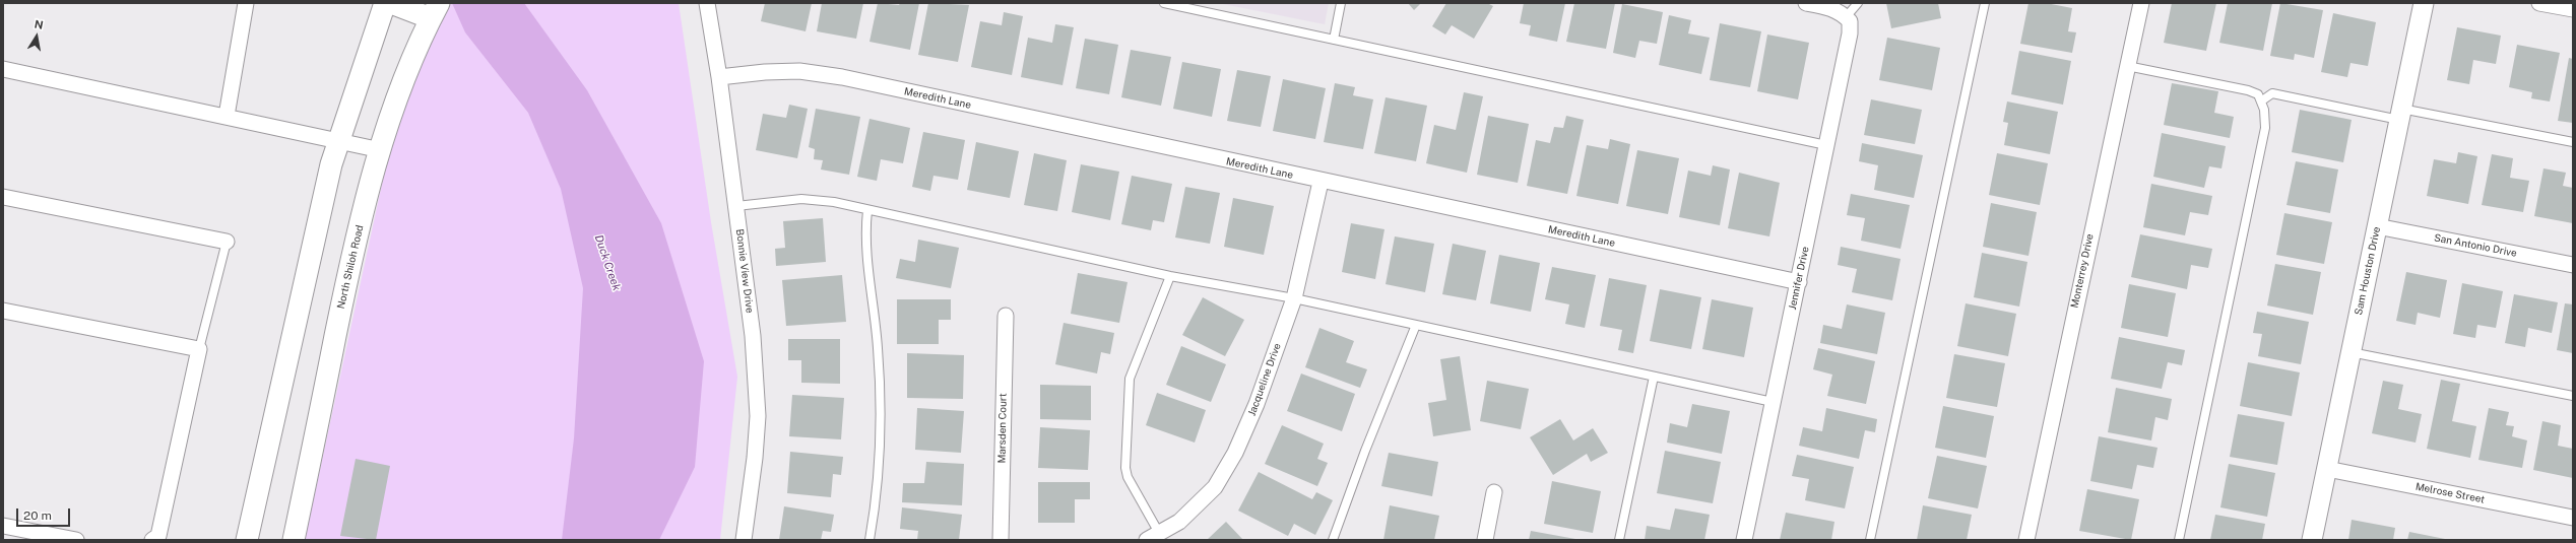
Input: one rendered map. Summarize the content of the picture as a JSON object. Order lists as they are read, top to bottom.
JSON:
{
  "streets": {
    "main road": ["North Shiloh Road"],
    "street": [
      "Meredith Lane",
      "San Antonio Drive",
      "Bonnie View Drive",
      "Monterrey Drive",
      "Sam Houston Drive",
      "Jennifer Drive",
      "Jacqueline Drive",
      "Marsden Court",
      "Melrose Street"
    ]
  },
  "crossings": [
    ["Meredith Lane", "Bonnie View Drive"],
    ["Meredith Lane", "Jennifer Drive"],
    ["Meredith Lane", "Jacqueline Drive"],
    ["San Antonio Drive", "Sam Houston Drive"],
    ["Sam Houston Drive", "Melrose Street"]
  ],
  "water": ["Duck Creek"],
  "scale_bar": "20 m",
  "north": "top"
}
